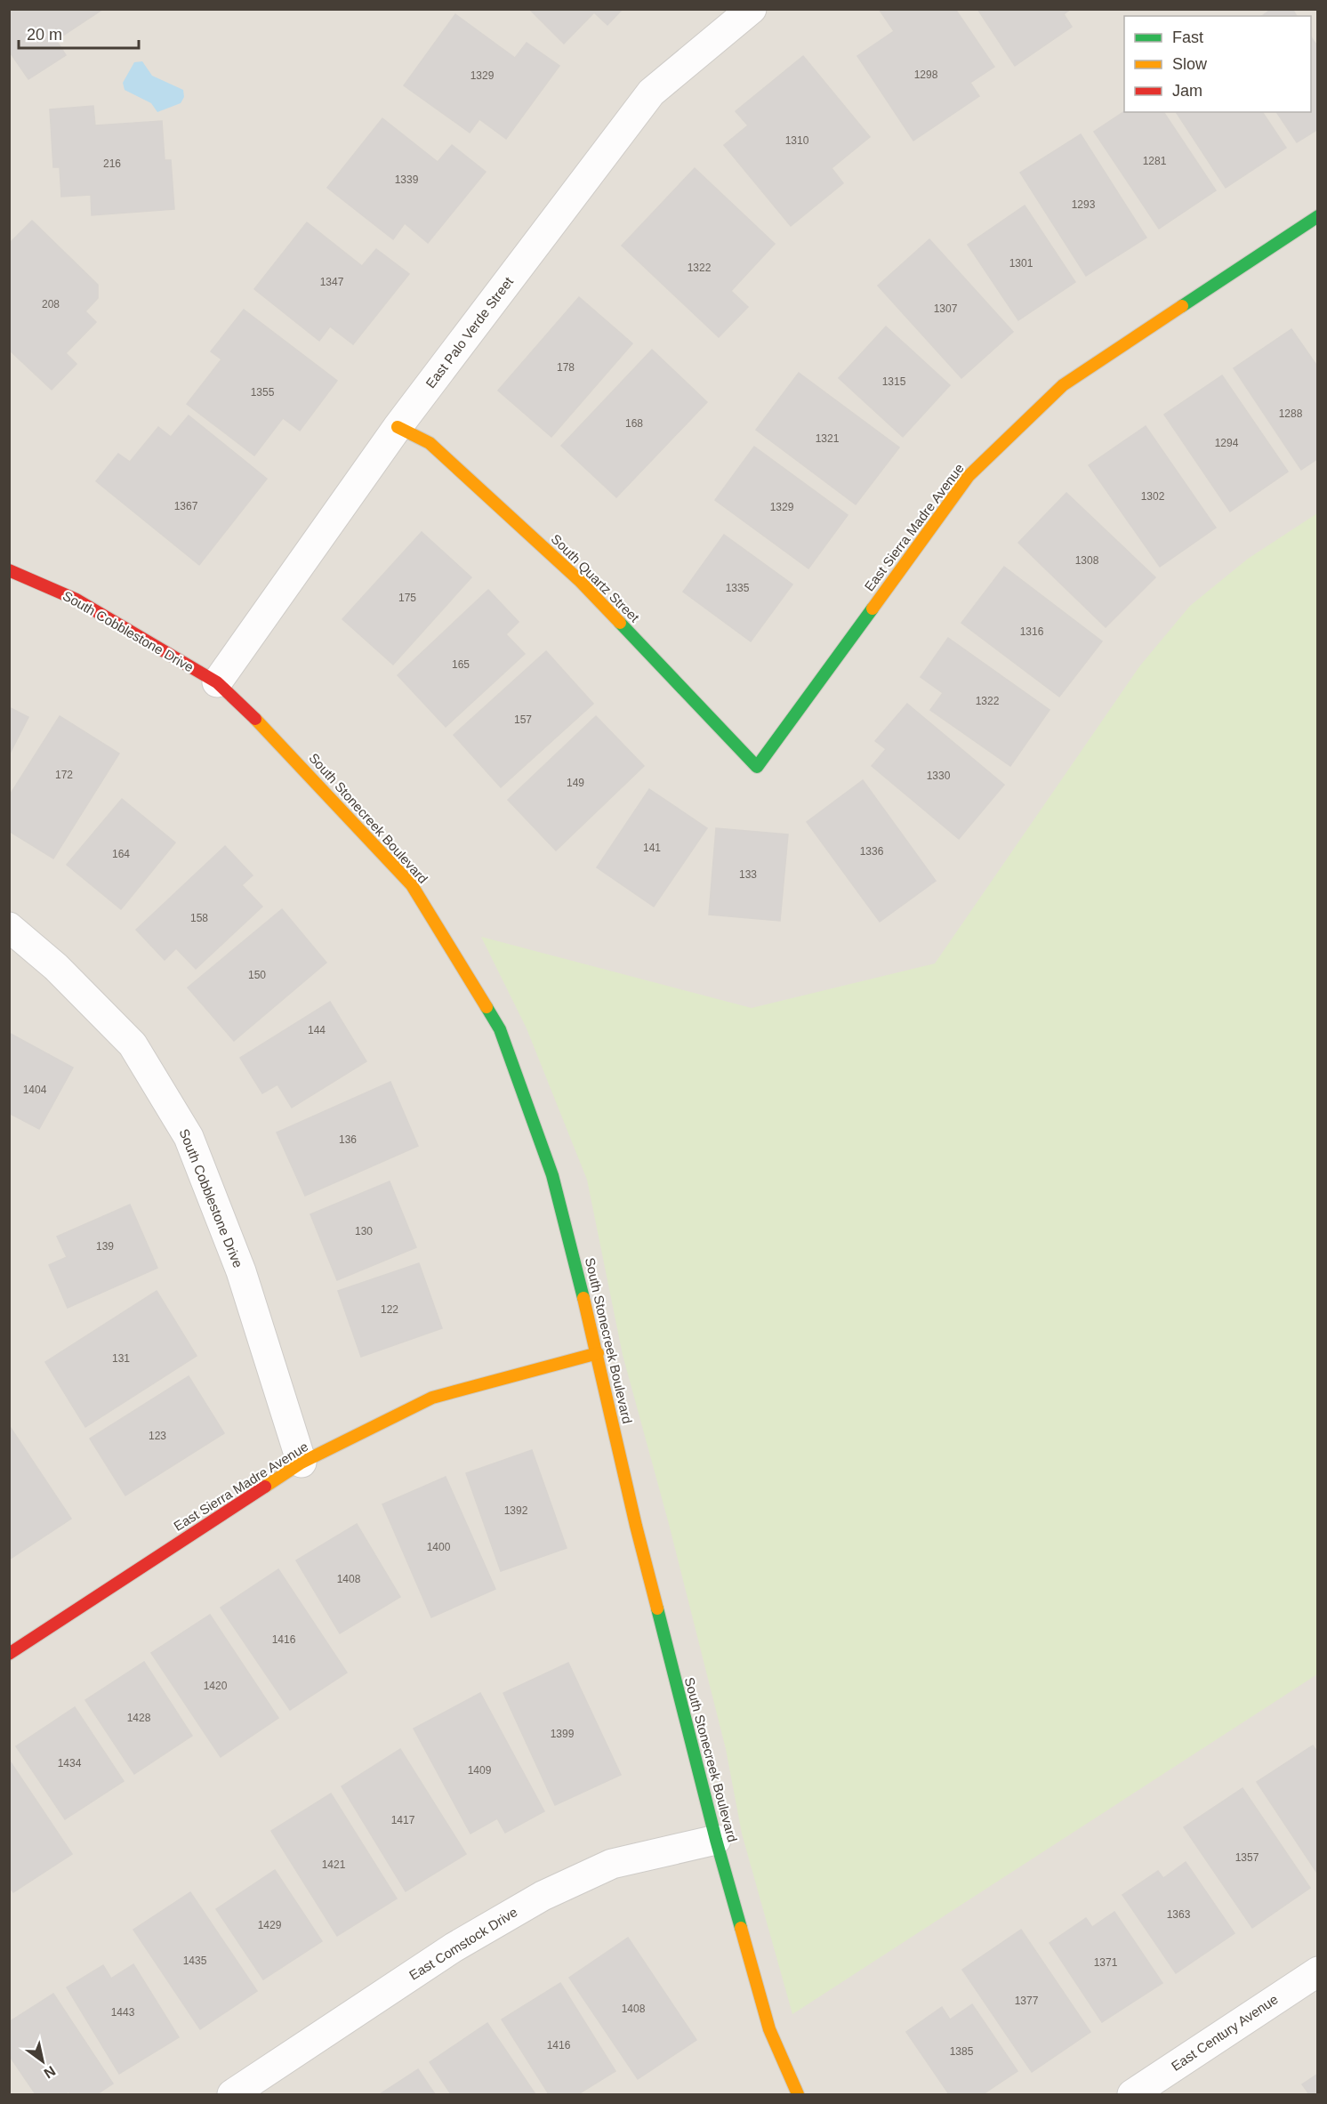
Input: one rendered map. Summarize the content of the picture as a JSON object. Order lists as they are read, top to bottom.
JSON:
{
  "streets": {
    "street": [
      "East Palo Verde Street",
      "East Sierra Madre Avenue",
      "South Quartz Street",
      "South Cobblestone Drive",
      "South Stonecreek Boulevard",
      "East Comstock Drive",
      "East Century Avenue"
    ]
  },
  "crossings": [
    ["East Palo Verde Street", "South Quartz Street"],
    ["East Palo Verde Street", "South Cobblestone Drive"],
    ["East Palo Verde Street", "South Stonecreek Boulevard"],
    ["East Sierra Madre Avenue", "South Quartz Street"],
    ["East Sierra Madre Avenue", "South Cobblestone Drive"],
    ["East Sierra Madre Avenue", "South Stonecreek Boulevard"],
    ["South Cobblestone Drive", "South Stonecreek Boulevard"],
    ["South Stonecreek Boulevard", "East Comstock Drive"]
  ],
  "house_numbers": [
    "1298",
    "1329",
    "1310",
    "1281",
    "216",
    "1339",
    "1293",
    "1301",
    "1322",
    "1347",
    "208",
    "1307",
    "178",
    "1315",
    "1355",
    "1288",
    "168",
    "1321",
    "1294",
    "1302",
    "1367",
    "1329",
    "1308",
    "1335",
    "175",
    "1316",
    "165",
    "1322",
    "157",
    "172",
    "1330",
    "149",
    "141",
    "1336",
    "164",
    "133",
    "158",
    "150",
    "144",
    "1404",
    "136",
    "130",
    "139",
    "122",
    "131",
    "123",
    "1392",
    "1400",
    "1408",
    "1416",
    "1420",
    "1428",
    "1399",
    "1434",
    "1409",
    "1417",
    "1357",
    "1421",
    "1363",
    "1429",
    "1435",
    "1371",
    "1377",
    "1408",
    "1443",
    "1416",
    "1385"
  ],
  "legend": ["Fast", "Slow", "Jam"],
  "scale_bar": "20 m",
  "north": "bottom right"
}
